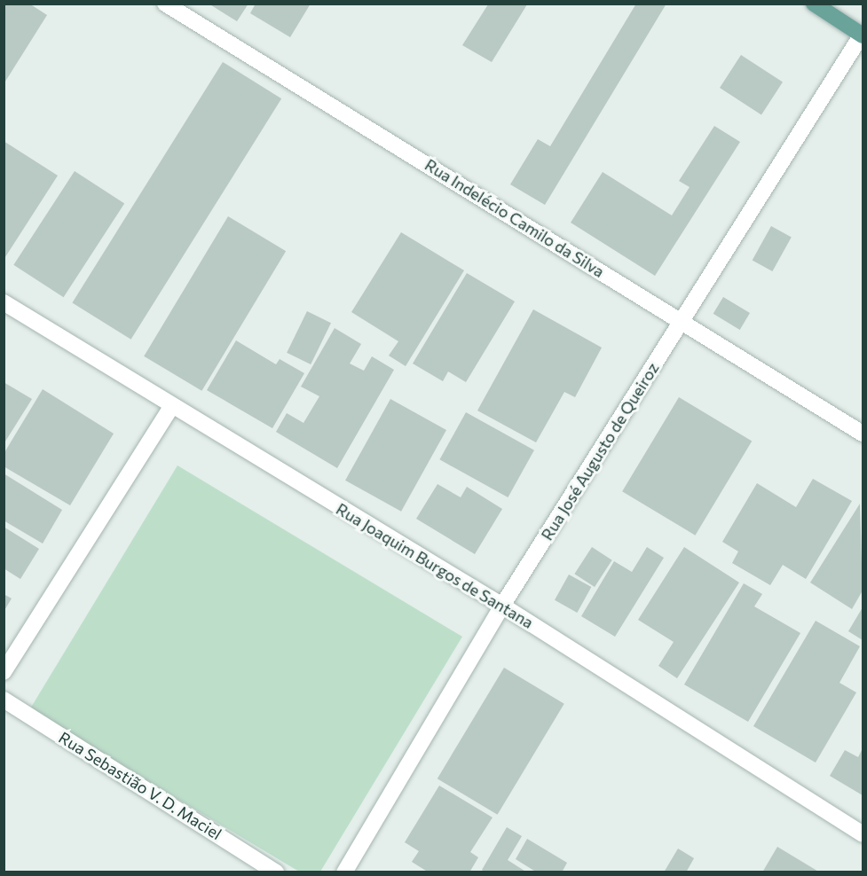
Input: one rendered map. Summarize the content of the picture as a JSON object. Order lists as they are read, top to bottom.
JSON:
{
  "streets": {
    "street": [
      "Rua Indelécio Camilo da Silva",
      "Rua José Augusto de Queiroz",
      "Rua Joaquim Burgos de Santana",
      "Rua Sebastião V. D. Maciel"
    ]
  },
  "crossings": [
    ["Rua Indelécio Camilo da Silva", "Rua José Augusto de Queiroz"],
    ["Rua José Augusto de Queiroz", "Rua Joaquim Burgos de Santana"]
  ]
}
